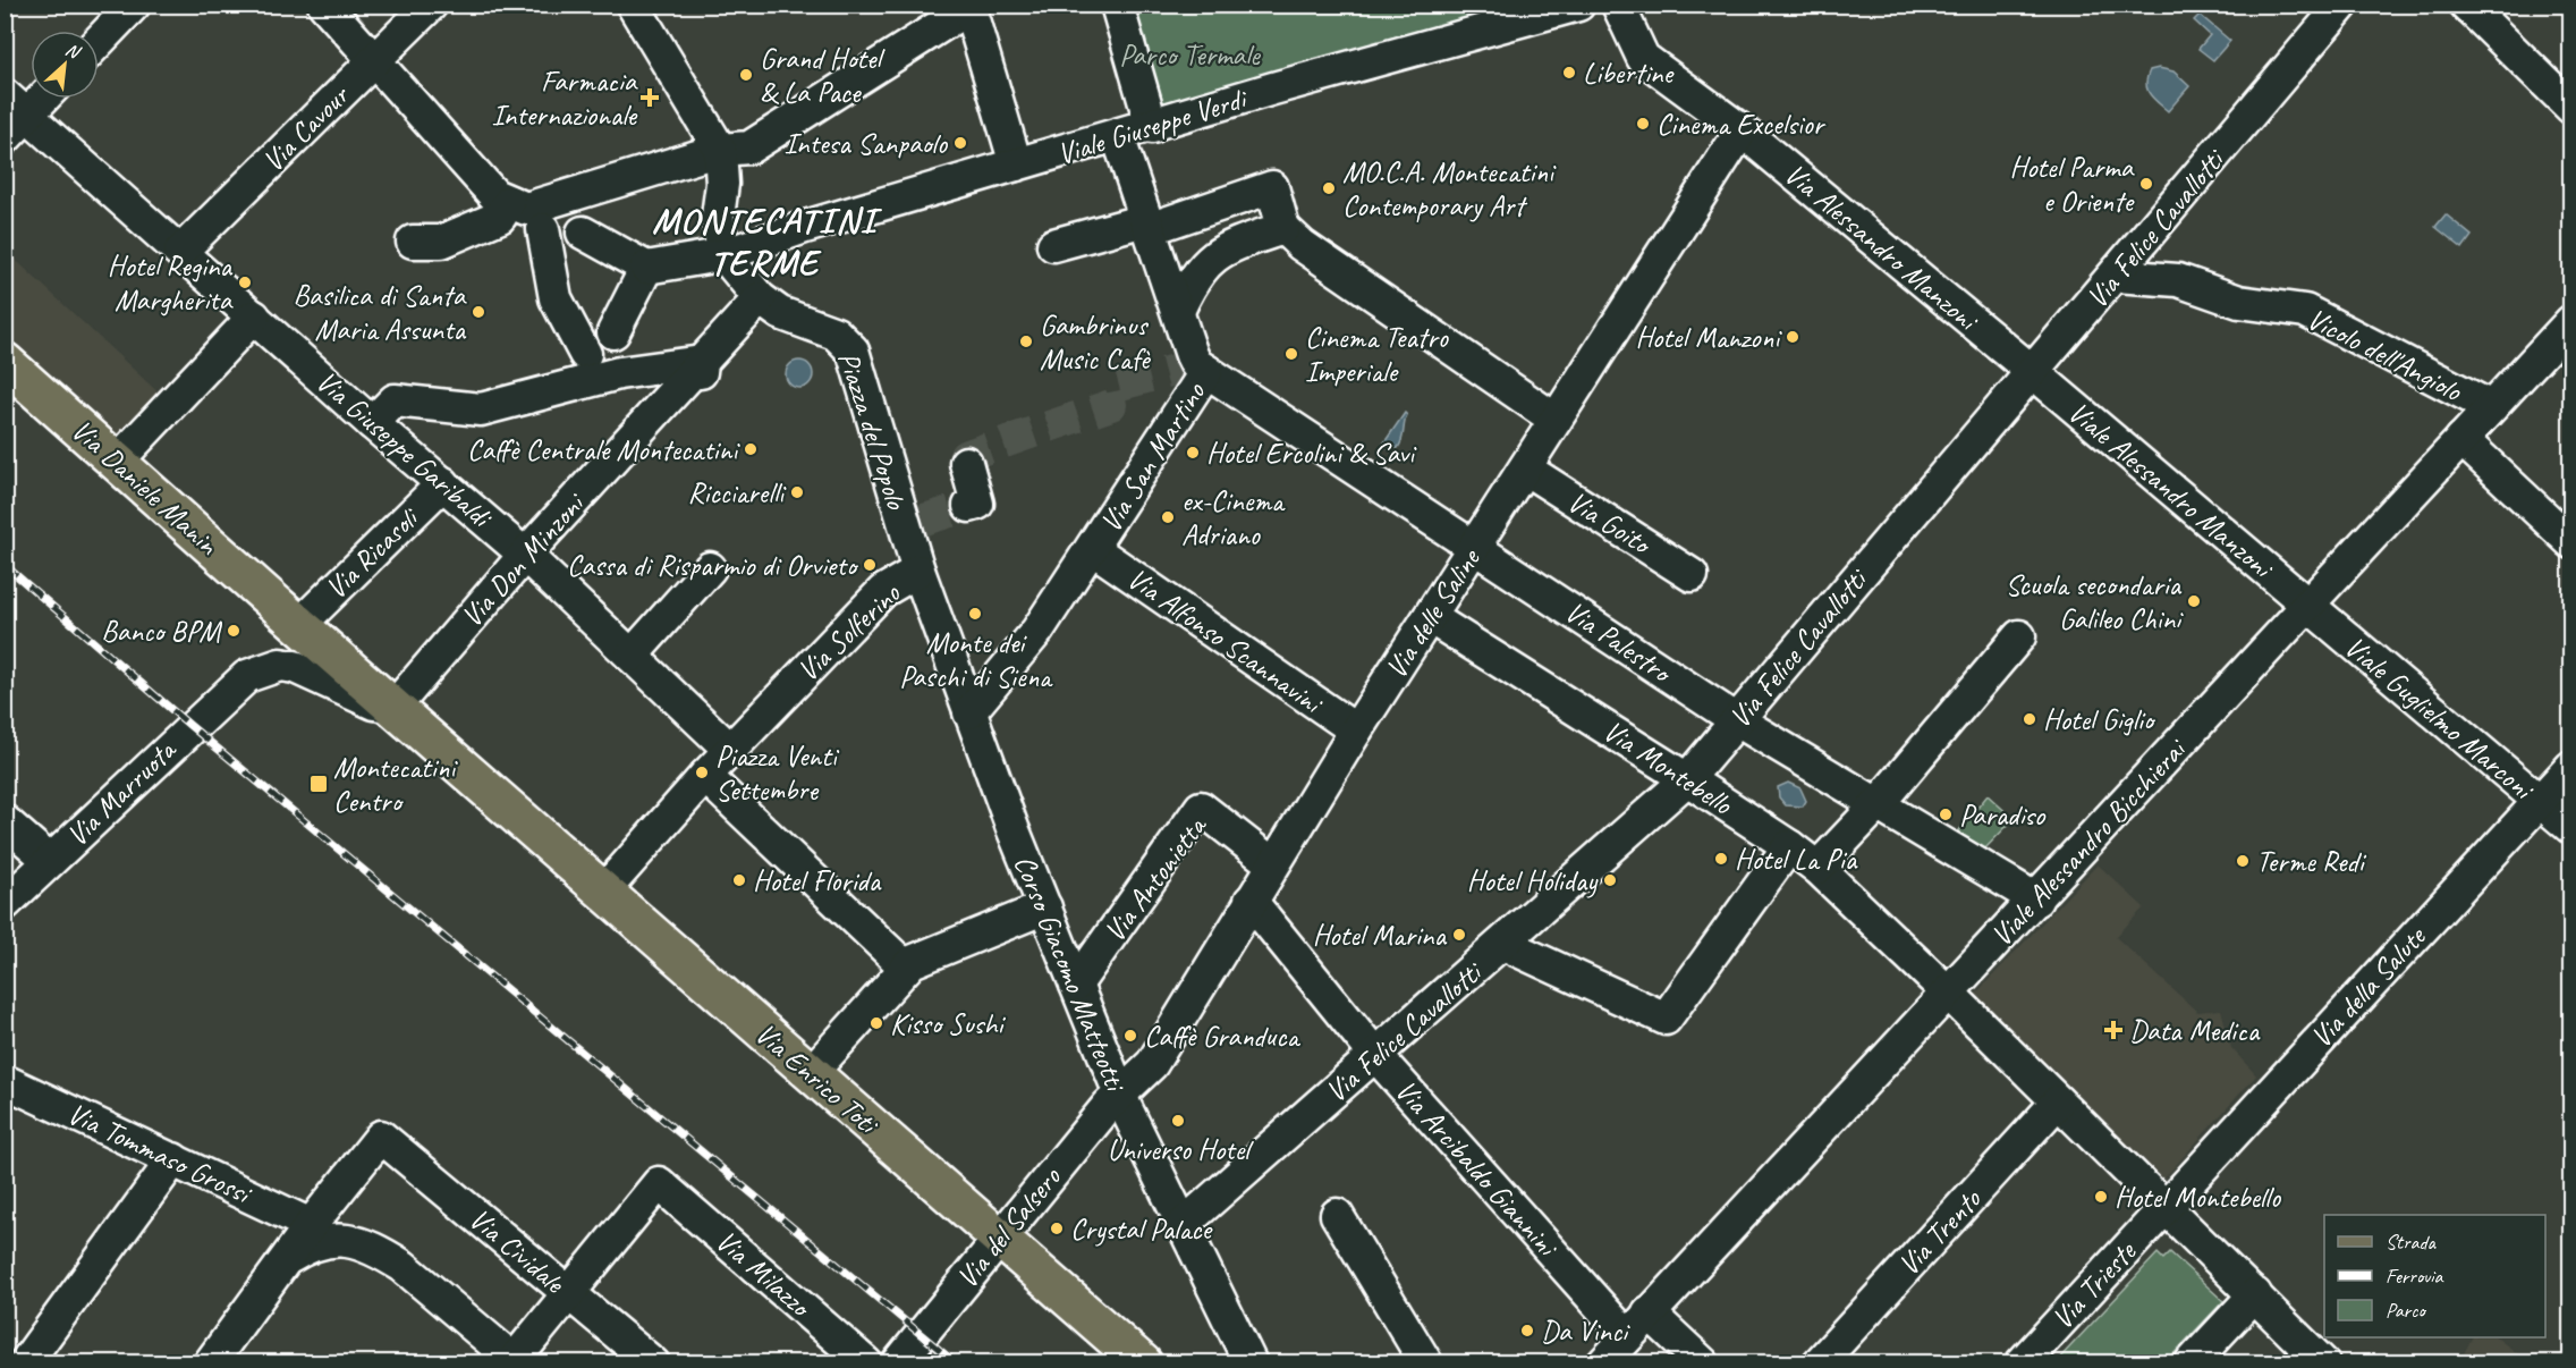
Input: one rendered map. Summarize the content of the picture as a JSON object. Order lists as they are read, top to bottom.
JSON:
{
  "streets": {
    "main road": ["Via Daniele Manin", "Via Enrico Toti"],
    "street": [
      "Viale Giuseppe Verdi",
      "Via Cavour",
      "Via Felice Cavallotti",
      "Via Alessandro Manzoni",
      "Vicolo dell'Angiolo",
      "Piazza del Popolo",
      "Via Giuseppe Garibaldi",
      "Via San Martino",
      "Viale Alessandro Manzoni",
      "Via Goito",
      "Via Ricasoli",
      "Via Don Minzoni",
      "Via delle Saline",
      "Via Solferino",
      "Via Alfonso Scannavini",
      "Via Palestro",
      "Viale Guglielmo Marconi",
      "Via Montebello",
      "Via Marruota",
      "Viale Alessandro Bicchierai",
      "Via Antonietta",
      "Corso Giacomo Matteotti",
      "Via della Salute",
      "Via Tommaso Grossi",
      "Via Arcibaldo Giannini",
      "Via del Salsero",
      "Via Trento",
      "Via Cividale",
      "Via Milazzo",
      "Via Trieste"
    ]
  },
  "crossings": [
    ["Viale Giuseppe Verdi", "Piazza del Popolo"],
    ["Viale Giuseppe Verdi", "Via San Martino"],
    ["Via Cavour", "Via Giuseppe Garibaldi"],
    ["Via Felice Cavallotti", "Via Alessandro Manzoni"],
    ["Via Felice Cavallotti", "Vicolo dell'Angiolo"],
    ["Via Felice Cavallotti", "Viale Alessandro Manzoni"],
    ["Via Felice Cavallotti", "Via Palestro"],
    ["Via Felice Cavallotti", "Via Montebello"],
    ["Via Felice Cavallotti", "Corso Giacomo Matteotti"],
    ["Via Felice Cavallotti", "Via Arcibaldo Giannini"],
    ["Via Alessandro Manzoni", "Viale Alessandro Manzoni"],
    ["Via Alessandro Manzoni", "Via delle Saline"],
    ["Vicolo dell'Angiolo", "Viale Alessandro Bicchierai"],
    ["Piazza del Popolo", "Via Don Minzoni"],
    ["Piazza del Popolo", "Via Solferino"],
    ["Piazza del Popolo", "Corso Giacomo Matteotti"],
    ["Via Giuseppe Garibaldi", "Via Ricasoli"],
    ["Via Giuseppe Garibaldi", "Via Don Minzoni"],
    ["Via Giuseppe Garibaldi", "Via Solferino"],
    ["Via San Martino", "Via Alfonso Scannavini"],
    ["Via San Martino", "Via Palestro"],
    ["Via San Martino", "Corso Giacomo Matteotti"],
    ["Via Daniele Manin", "Via Ricasoli"],
    ["Via Daniele Manin", "Via Don Minzoni"],
    ["Via Daniele Manin", "Via Marruota"],
    ["Via Daniele Manin", "Via Enrico Toti"],
    ["Viale Alessandro Manzoni", "Viale Guglielmo Marconi"],
    ["Viale Alessandro Manzoni", "Viale Alessandro Bicchierai"],
    ["Via Goito", "Via delle Saline"],
    ["Via Don Minzoni", "Via Enrico Toti"],
    ["Via delle Saline", "Via Alfonso Scannavini"],
    ["Via delle Saline", "Via Palestro"],
    ["Via delle Saline", "Via Montebello"],
    ["Via delle Saline", "Via Antonietta"],
    ["Via delle Saline", "Corso Giacomo Matteotti"],
    ["Via delle Saline", "Via Arcibaldo Giannini"],
    ["Via delle Saline", "Via del Salsero"],
    ["Via Solferino", "Corso Giacomo Matteotti"],
    ["Via Solferino", "Via Enrico Toti"],
    ["Via Palestro", "Viale Alessandro Bicchierai"],
    ["Viale Guglielmo Marconi", "Viale Alessandro Bicchierai"],
    ["Viale Guglielmo Marconi", "Via della Salute"],
    ["Via Montebello", "Viale Alessandro Bicchierai"],
    ["Via Montebello", "Via della Salute"],
    ["Via Montebello", "Via Trento"],
    ["Via Montebello", "Via Trieste"],
    ["Viale Alessandro Bicchierai", "Via Arcibaldo Giannini"],
    ["Via Antonietta", "Corso Giacomo Matteotti"],
    ["Corso Giacomo Matteotti", "Via del Salsero"],
    ["Via della Salute", "Via Trieste"],
    ["Via Enrico Toti", "Via del Salsero"],
    ["Via Tommaso Grossi", "Via Cividale"],
    ["Via Cividale", "Via Milazzo"]
  ],
  "districts": ["MONTECATINI TERME"],
  "parks": ["Parco Termale"],
  "places": {
    "other": [
      "Libertine",
      "Grand Hotel & La Pace",
      "Cinema Excelsior",
      "Intesa Sanpaolo",
      "Hotel Parma e Oriente",
      "MO.C.A. Montecatini Contemporary Art",
      "Hotel Regina Margherita",
      "Basilica di Santa Maria Assunta",
      "Hotel Manzoni",
      "Gambrinus Music Cafè",
      "Cinema Teatro Imperiale",
      "Caffè Centrale Montecatini",
      "Hotel Ercolini & Savi",
      "Ricciarelli",
      "ex-Cinema Adriano",
      "Cassa di Risparmio di Orvieto",
      "Scuola secondaria Galileo Chini",
      "Monte dei Paschi di Siena",
      "Banco BPM",
      "Hotel Giglio",
      "Piazza Venti Settembre",
      "Paradiso",
      "Hotel La Pia",
      "Terme Redi",
      "Hotel Florida",
      "Hotel Holiday",
      "Hotel Marina",
      "Kisso Sushi",
      "Caffè Granduca",
      "Universo Hotel",
      "Hotel Montebello",
      "Crystal Palace",
      "Da Vinci"
    ],
    "health": ["Farmacia Internazionale", "Data Medica"],
    "transit": ["Montecatini Centro"]
  },
  "legend": ["Strada", "Ferrovia", "Parco"],
  "north": "top right"
}
